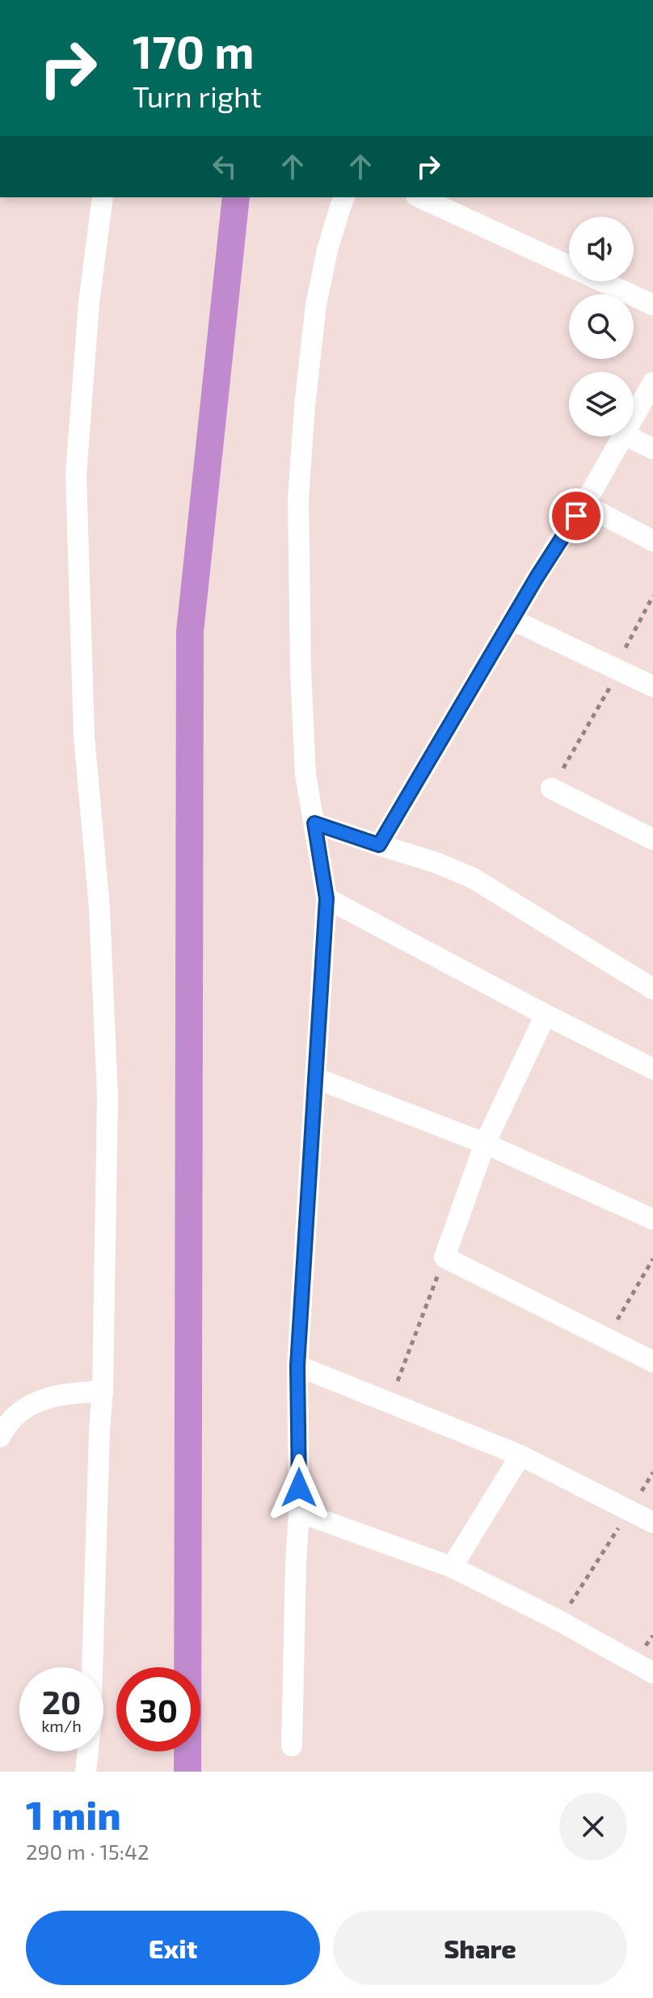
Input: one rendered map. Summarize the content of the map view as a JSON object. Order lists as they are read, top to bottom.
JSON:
{
  "page": {
    "turn": ["170 m", "Turn right"],
    "speed": "20 km/h",
    "limit": "30",
    "heading": ["1 min", "290 m · 15:42"],
    "buttons": ["Exit", "Share"]
  }
}
